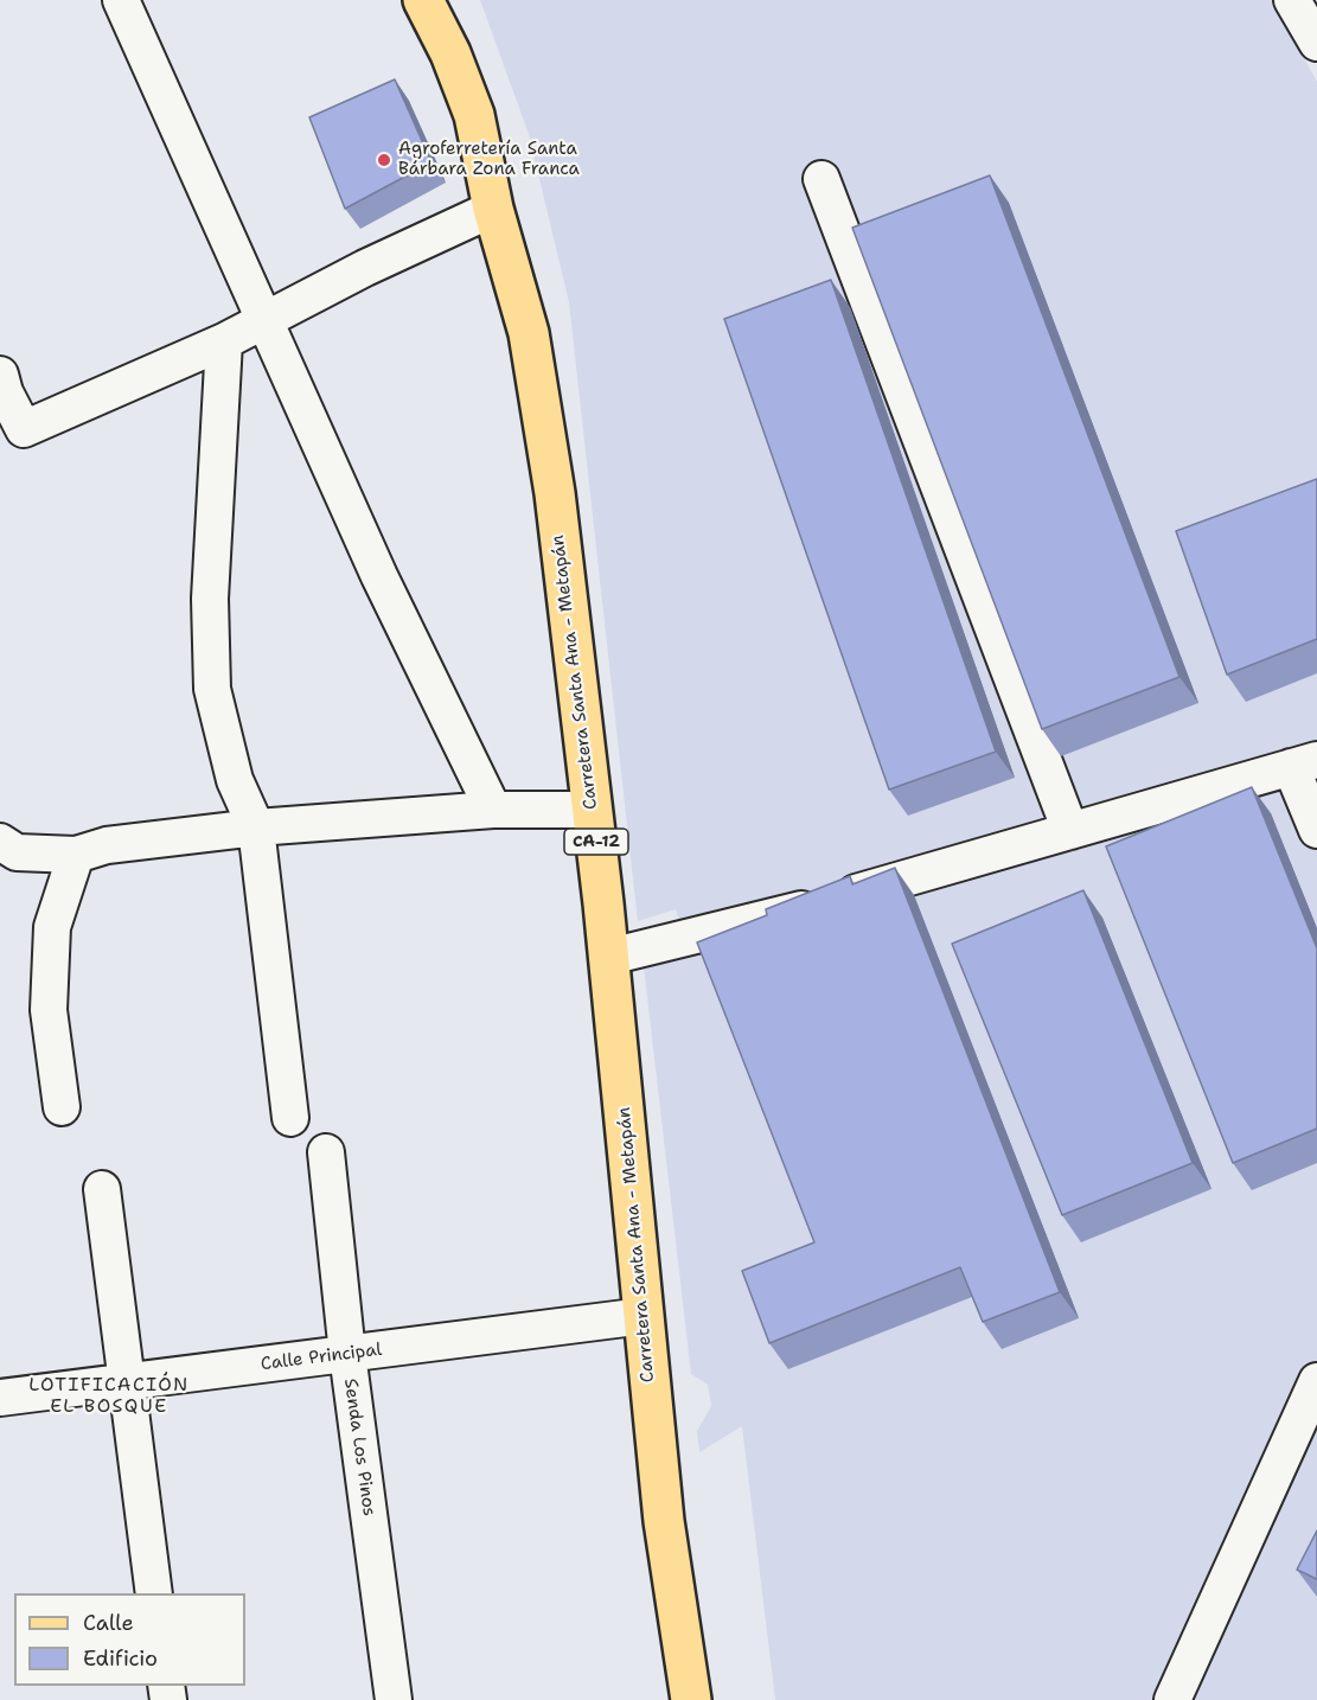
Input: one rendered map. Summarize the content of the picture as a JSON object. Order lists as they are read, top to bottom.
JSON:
{
  "streets": {
    "main road": ["Carretera Santa Ana - Metapán", "CA-12"],
    "street": ["Calle Principal", "Senda Los Pinos"]
  },
  "crossings": [
    ["Carretera Santa Ana - Metapán", "Calle Principal"],
    ["Calle Principal", "Senda Los Pinos"]
  ],
  "districts": ["LOTIFICACIÓN EL BOSQUE"],
  "places": ["Agroferretería Santa Bárbara Zona Franca"],
  "legend": ["Calle", "Edificio"]
}
